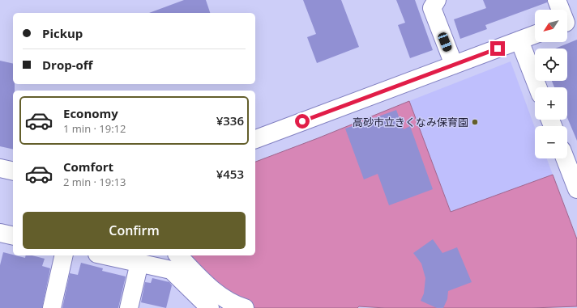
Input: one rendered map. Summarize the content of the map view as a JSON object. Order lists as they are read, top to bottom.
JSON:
{
  "places": ["高砂市立きくなみ保育園"],
  "north": "bottom left",
  "page": {
    "map_buttons": ["+", "−"],
    "banner": ["Pickup", "Drop-off"],
    "list": [
      {
        "name": "Economy",
        "note": "1 min · 19:12",
        "value": "¥336"
      },
      {
        "name": "Comfort",
        "note": "2 min · 19:13",
        "value": "¥453"
      }
    ],
    "buttons": "Confirm"
  }
}
